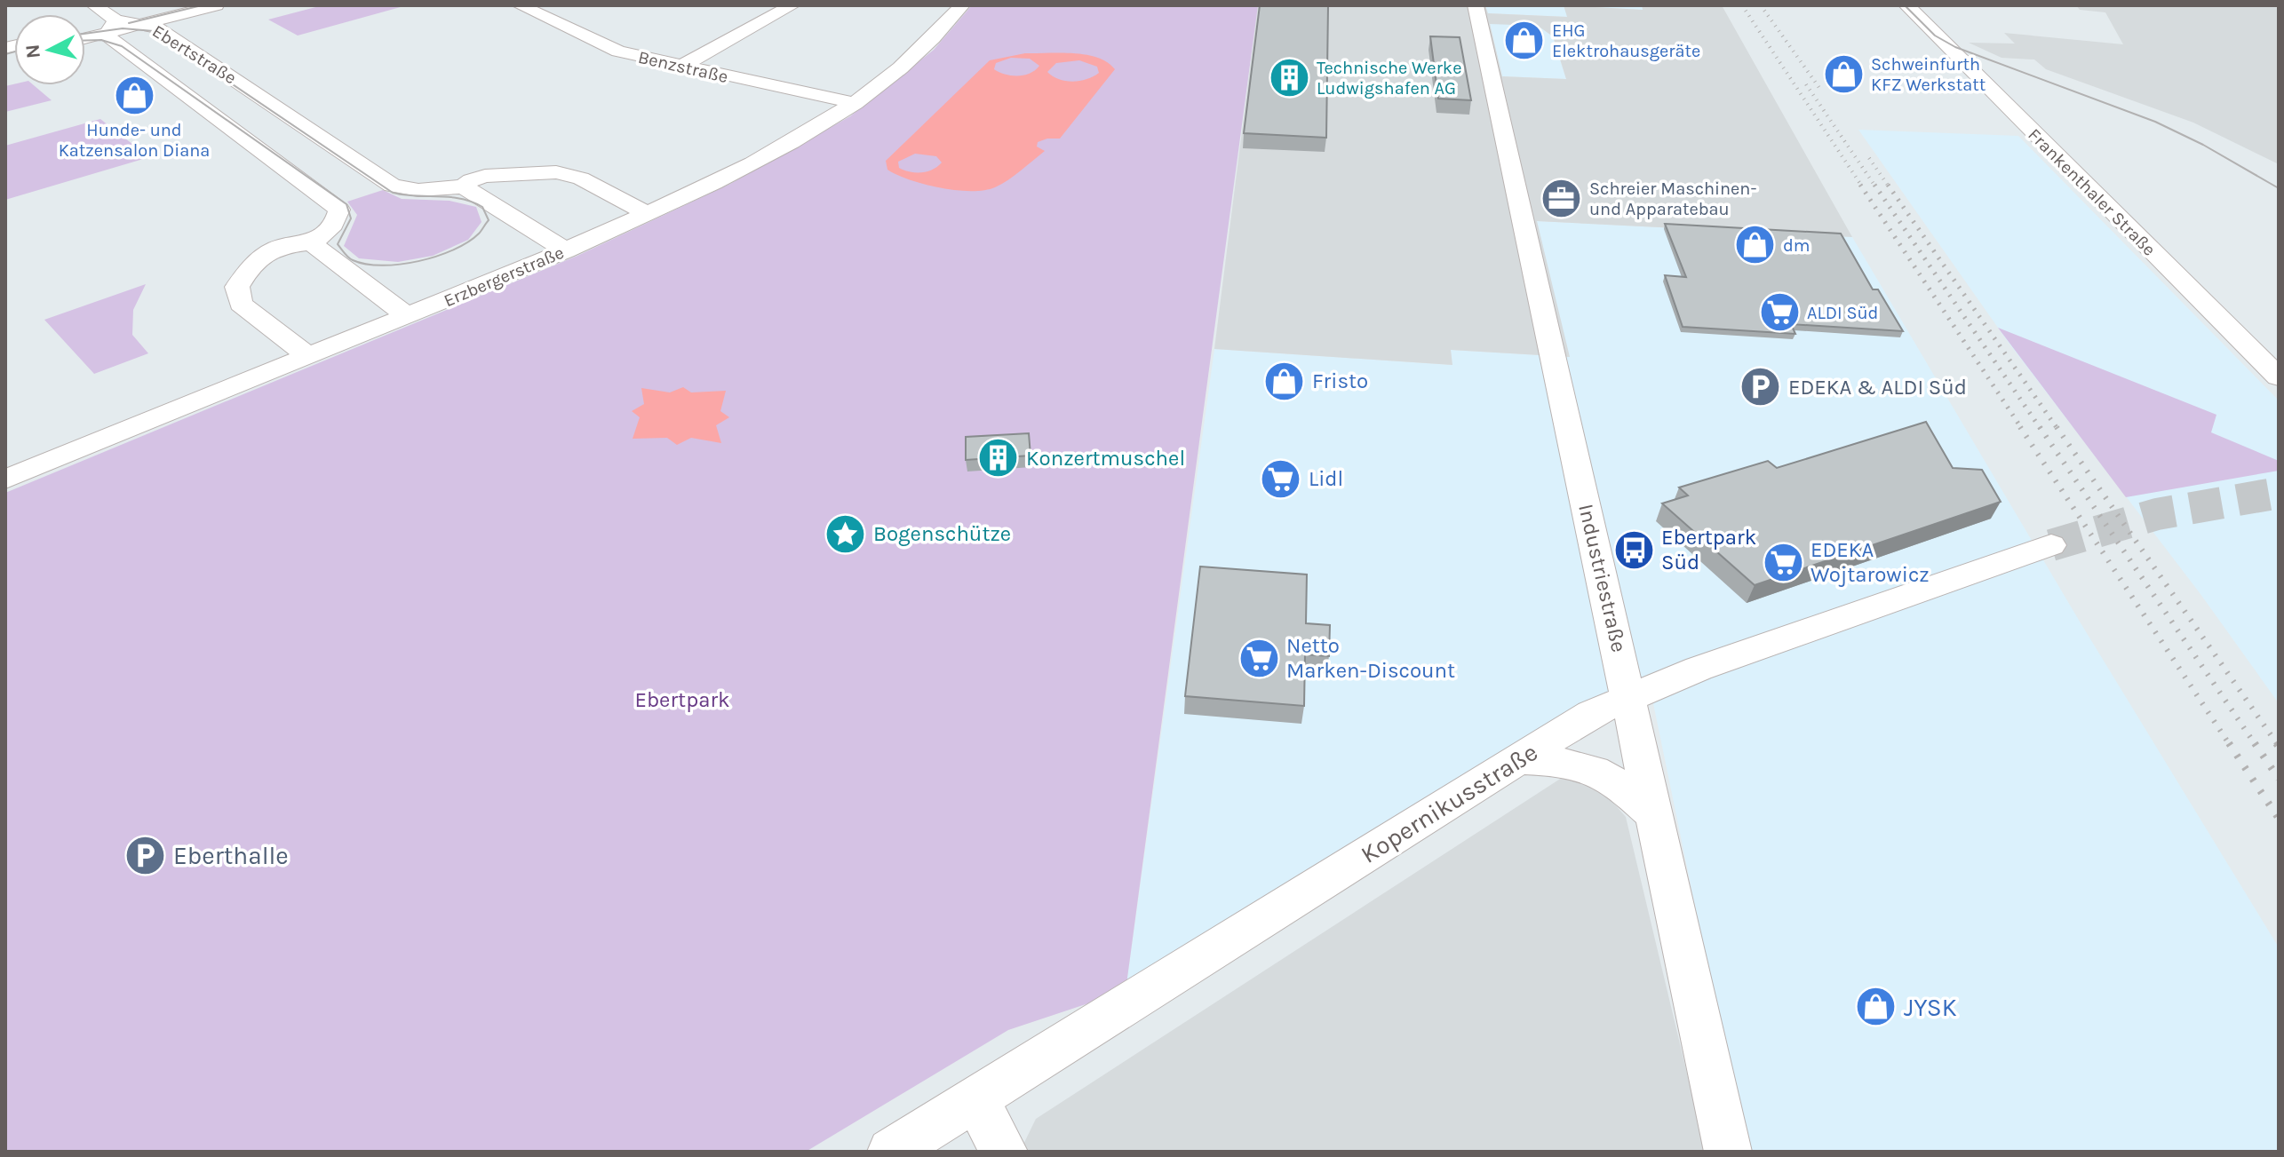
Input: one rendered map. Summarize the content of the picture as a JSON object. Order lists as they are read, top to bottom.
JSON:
{
  "streets": {
    "street": [
      "Ebertstraße",
      "Benzstraße",
      "Frankenthaler Straße",
      "Erzbergerstraße",
      "Industriestraße",
      "Kopernikusstraße"
    ]
  },
  "crossings": [
    ["Ebertstraße", "Erzbergerstraße"],
    ["Benzstraße", "Erzbergerstraße"],
    ["Industriestraße", "Kopernikusstraße"]
  ],
  "parks": ["Ebertpark"],
  "places": {
    "shop": [
      "EHG Elektrohausgeräte",
      "Schweinfurth KFZ Werkstatt",
      "Hunde- und Katzensalon Diana",
      "dm",
      "Fristo",
      "JYSK"
    ],
    "building": ["Technische Werke Ludwigshafen AG", "Konzertmuschel"],
    "office": ["Schreier Maschinen- und Apparatebau"],
    "supermarket": [
      "ALDI Süd",
      "Lidl",
      "EDEKA Wojtarowicz",
      "Netto Marken-Discount"
    ],
    "parking": ["EDEKA & ALDI Süd", "Eberthalle"],
    "place": ["Bogenschütze"],
    "bus stop": ["Ebertpark Süd"]
  },
  "north": "left"
}
